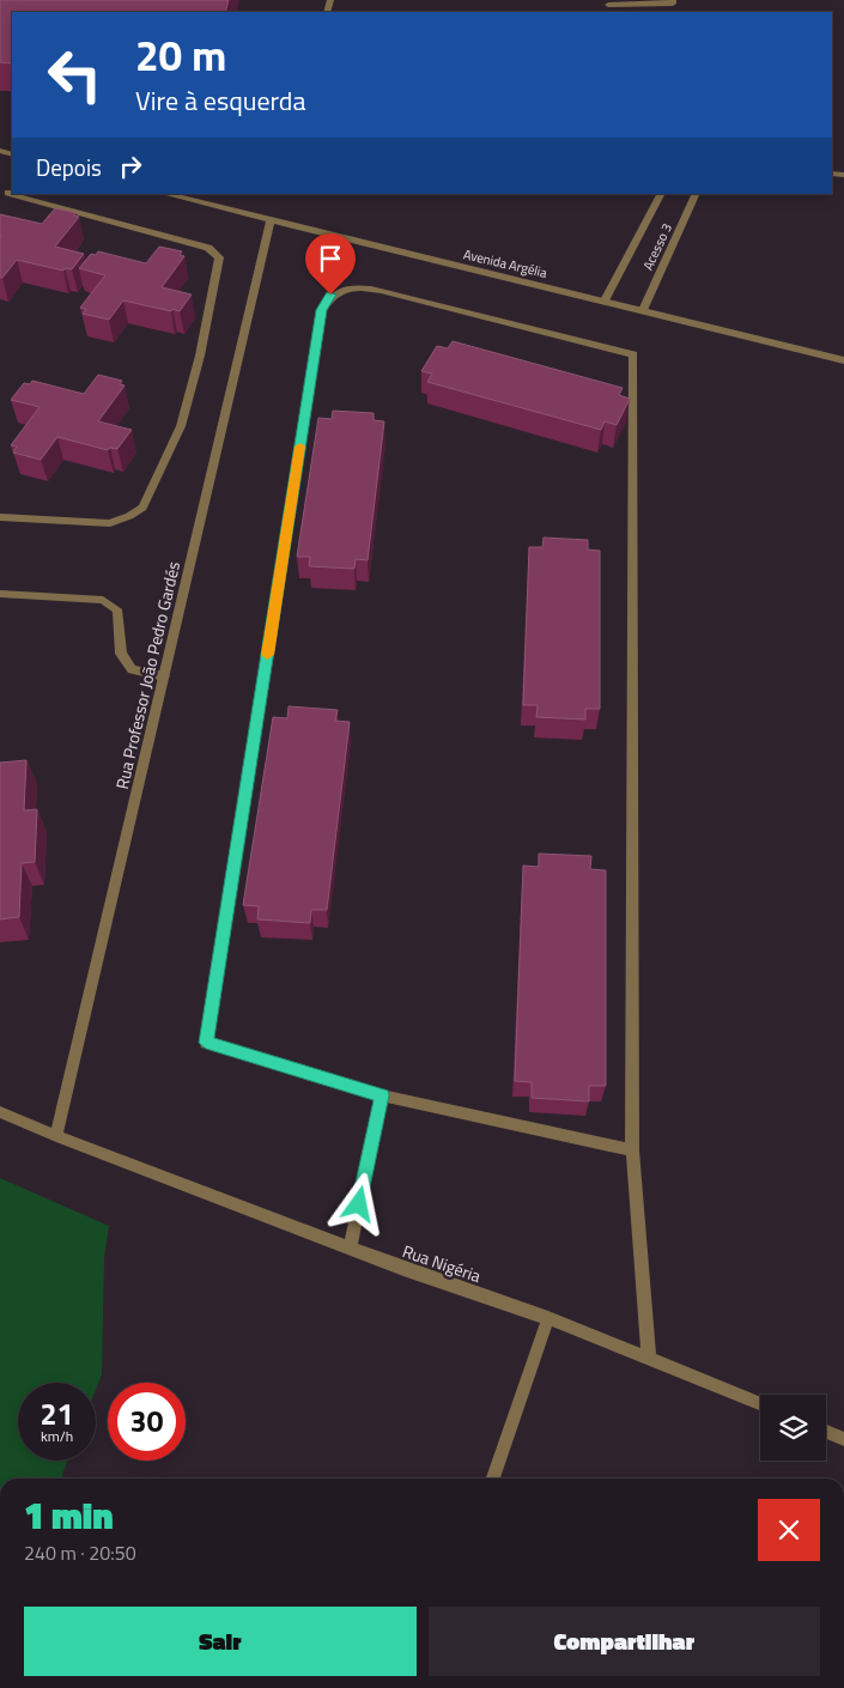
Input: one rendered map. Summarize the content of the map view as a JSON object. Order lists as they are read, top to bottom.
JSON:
{
  "streets": {
    "street": [
      "Acesso 3",
      "Avenida Argélia",
      "Rua Professor João Pedro Gardés",
      "Rua Nigéria"
    ]
  },
  "crossings": [
    ["Acesso 3", "Avenida Argélia"],
    ["Avenida Argélia", "Rua Professor João Pedro Gardés"],
    ["Rua Professor João Pedro Gardés", "Rua Nigéria"]
  ],
  "page": {
    "turn": ["20 m", "Vire à esquerda"],
    "then": "Depois",
    "speed": "21 km/h",
    "limit": "30",
    "heading": ["1 min", "240 m · 20:50"],
    "buttons": ["Sair", "Compartilhar"]
  }
}
